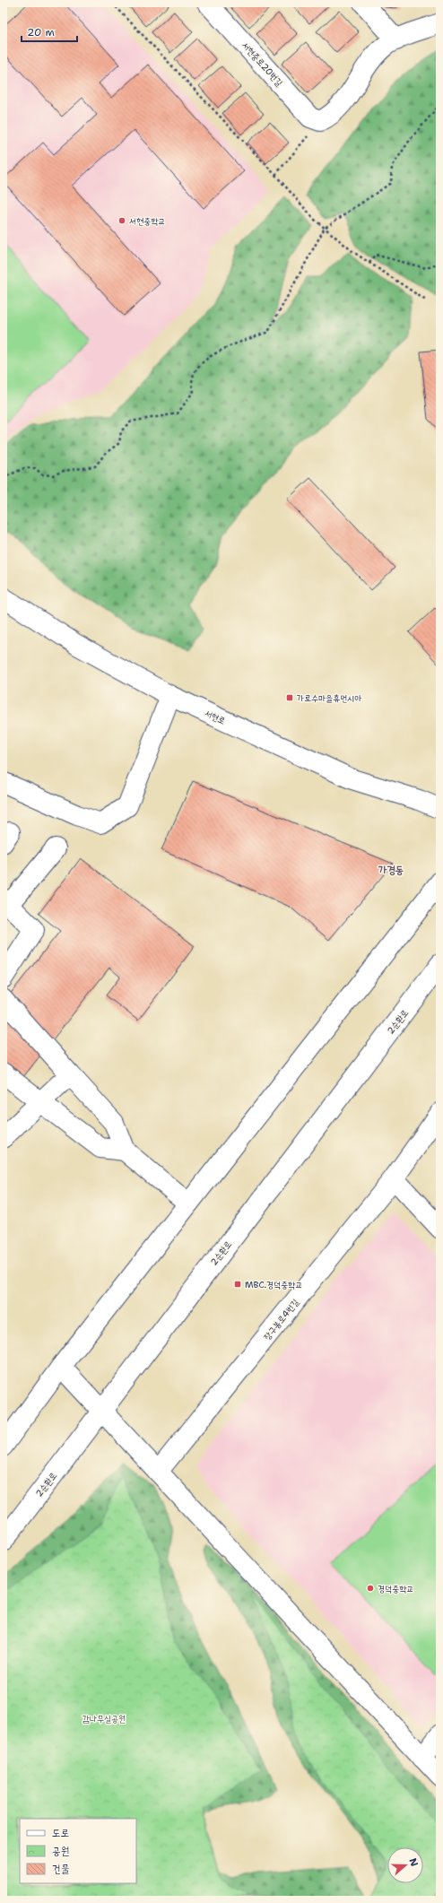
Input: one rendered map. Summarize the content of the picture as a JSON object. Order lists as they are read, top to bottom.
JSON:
{
  "streets": {
    "street": [
      "서현중로20번길",
      "서현로",
      "2순환로",
      "장구봉로4번길"
    ]
  },
  "districts": ["가경동"],
  "parks": ["감나무실공원"],
  "places": {
    "other": ["서현중학교", "경덕중학교"],
    "transit": ["가로수마을휴먼시아", "MBC.경덕중학교"]
  },
  "legend": ["도로", "공원", "건물"],
  "scale_bar": "20 m",
  "north": "right"
}
